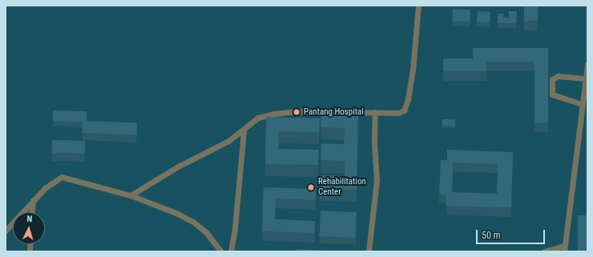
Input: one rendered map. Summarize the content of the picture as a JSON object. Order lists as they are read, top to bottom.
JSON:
{
  "places": ["Pantang Hospital", "Rehabilitation Center"],
  "scale_bar": "50 m",
  "north": "top"
}
